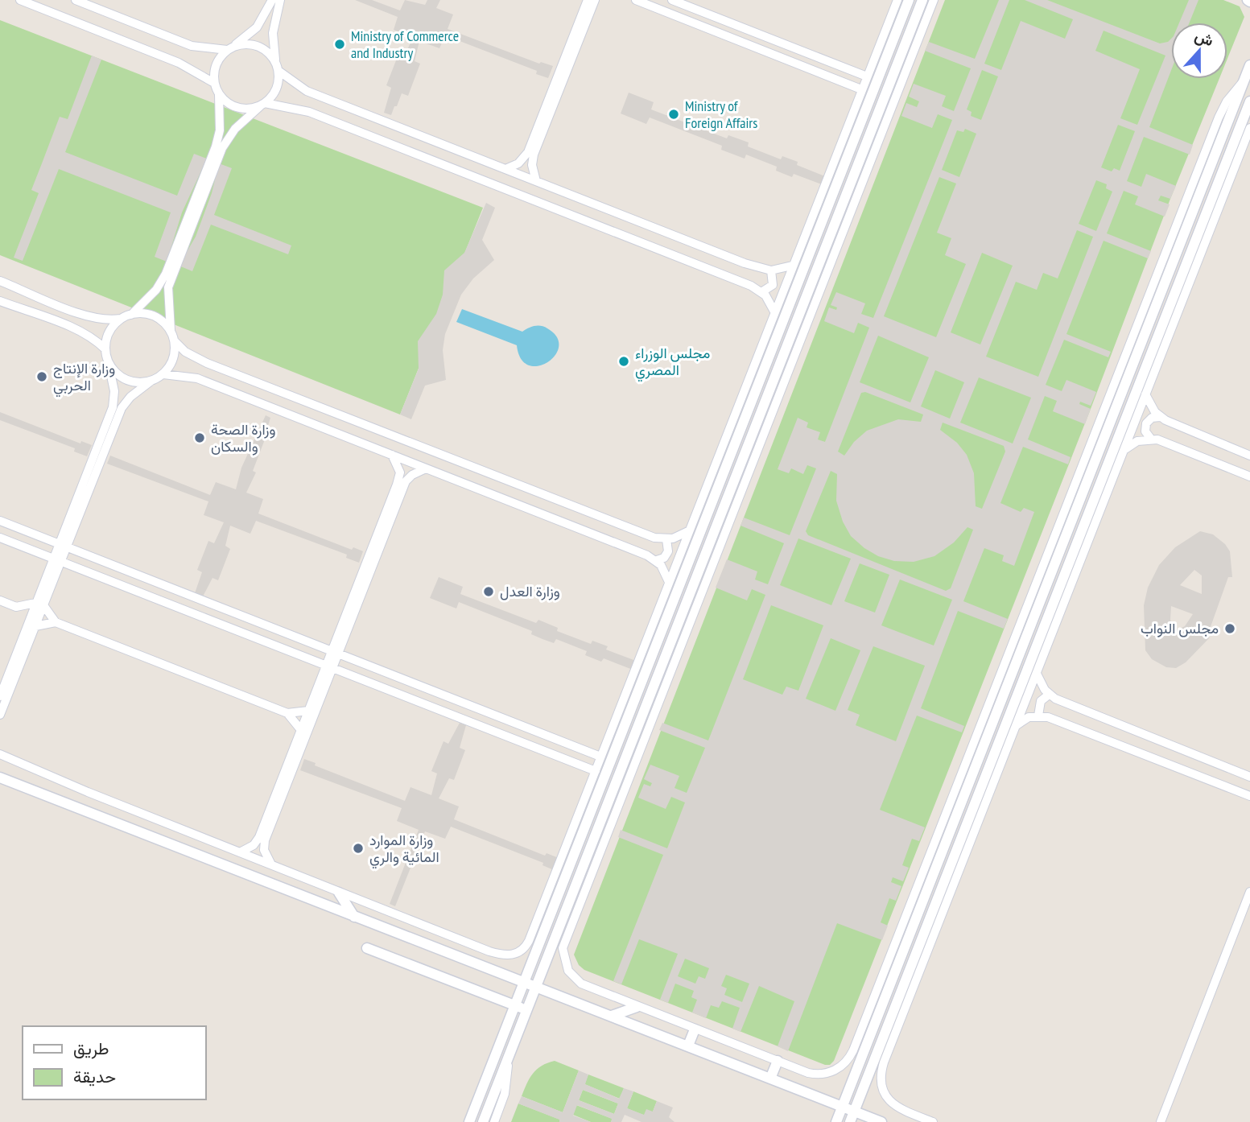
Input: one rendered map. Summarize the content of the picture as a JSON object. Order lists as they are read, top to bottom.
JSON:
{
  "places": [
    "Ministry of Commerce and Industry",
    "Ministry of Foreign Affairs",
    "مجلس الوزراء المصري",
    "وزارة الإنتاج الحربي",
    "وزارة الصحة والسكان",
    "وزارة العدل",
    "مجلس النواب",
    "وزارة الموارد المائية والري"
  ],
  "legend": ["طريق", "حديقة"],
  "north": "top"
}
